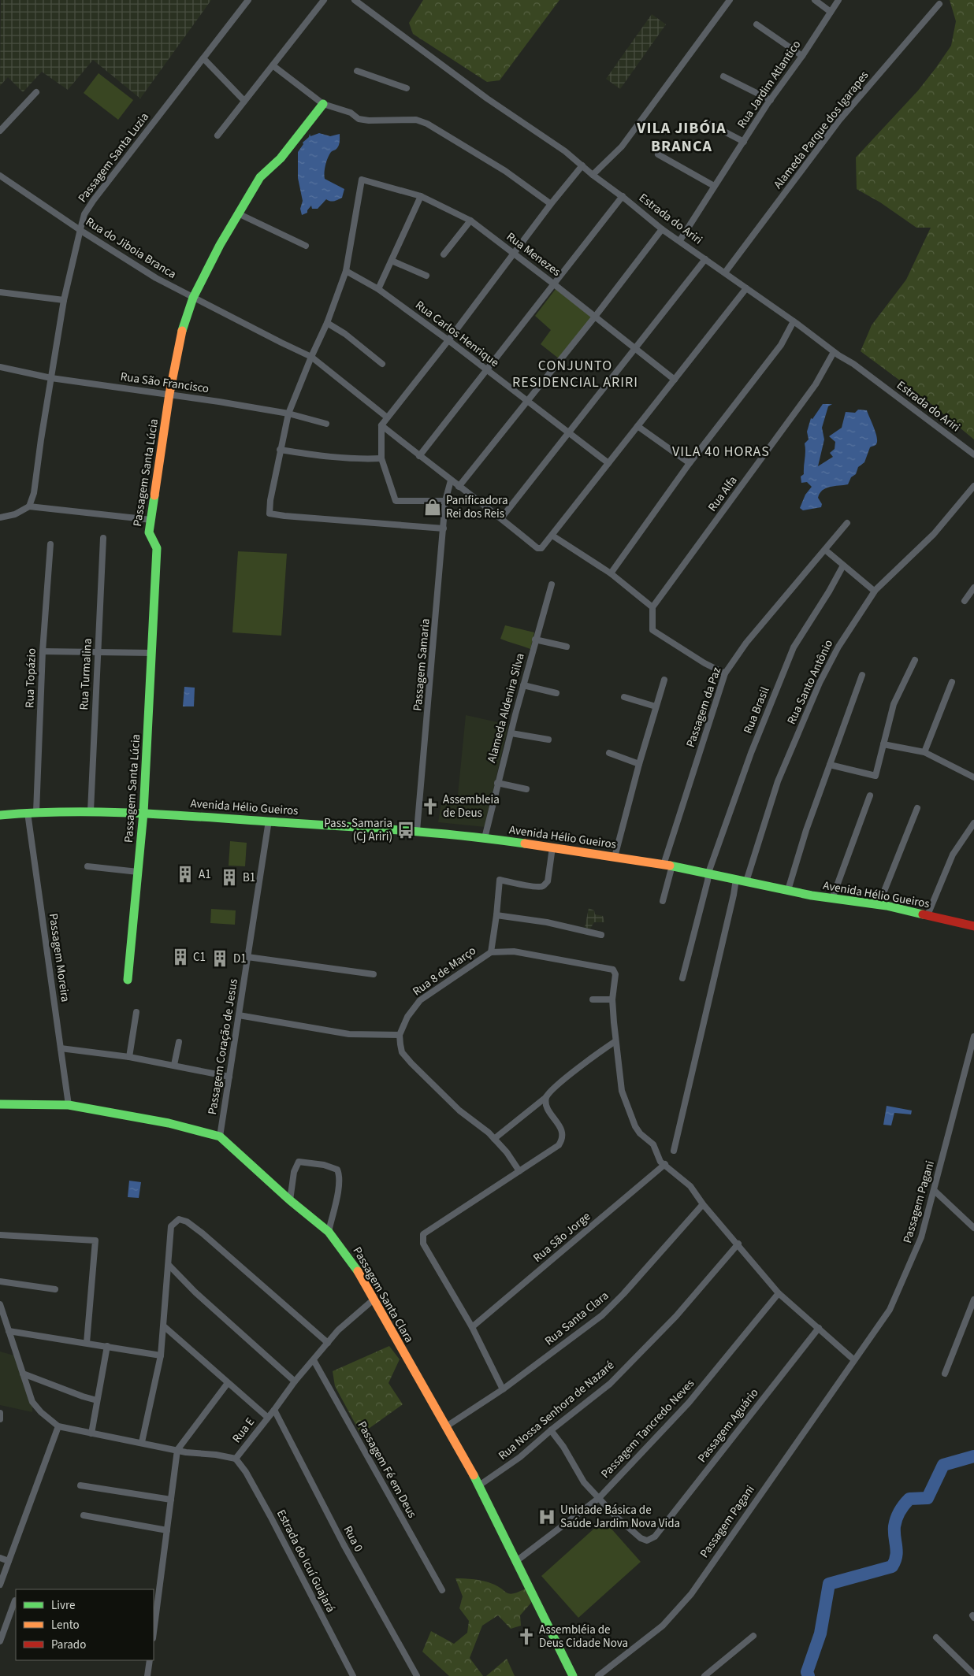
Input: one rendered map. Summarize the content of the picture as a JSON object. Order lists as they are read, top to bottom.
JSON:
{
  "streets": {
    "street": [
      "Rua Jardim Atlantico",
      "Alameda Parque dos Igarapes",
      "Passagem Santa Luzia",
      "Estrada do Ariri",
      "Rua do Jiboia Branca",
      "Rua Menezes",
      "Rua Carlos Henrique",
      "Rua São Francisco",
      "Passagem Santa Lúcia",
      "Rua Alfa",
      "Passagem Samaria",
      "Rua Turmalina",
      "Rua Topázio",
      "Rua Santo Antônio",
      "Passagem da Paz",
      "Alameda Aldenira Silva",
      "Rua Brasil",
      "Avenida Hélio Gueiros",
      "Passagem Moreira",
      "Rua 8 de Março",
      "Passagem Coração de Jesus",
      "Passagem Pagani",
      "Rua São Jorge",
      "Passagem Santa Clara",
      "Rua Santa Clara",
      "Rua Nossa Senhora de Nazaré",
      "Passagem Aguário",
      "Passagem Tancredo Neves",
      "Rua E",
      "Passagem Fé em Deus",
      "Rua 0",
      "Estrada do Icuí Guajará"
    ]
  },
  "crossings": [
    ["Rua Jardim Atlantico", "Estrada do Ariri"],
    ["Alameda Parque dos Igarapes", "Estrada do Ariri"],
    ["Passagem Santa Luzia", "Rua do Jiboia Branca"],
    ["Passagem Santa Luzia", "Rua São Francisco"],
    ["Estrada do Ariri", "Rua Alfa"],
    ["Rua do Jiboia Branca", "Passagem Santa Lúcia"],
    ["Rua Menezes", "Rua Carlos Henrique"],
    ["Rua São Francisco", "Passagem Santa Lúcia"],
    ["Passagem Santa Lúcia", "Avenida Hélio Gueiros"],
    ["Passagem Samaria", "Avenida Hélio Gueiros"],
    ["Rua Turmalina", "Avenida Hélio Gueiros"],
    ["Rua Topázio", "Avenida Hélio Gueiros"],
    ["Rua Topázio", "Passagem Moreira"],
    ["Rua Santo Antônio", "Avenida Hélio Gueiros"],
    ["Passagem da Paz", "Avenida Hélio Gueiros"],
    ["Alameda Aldenira Silva", "Avenida Hélio Gueiros"],
    ["Rua Brasil", "Avenida Hélio Gueiros"],
    ["Avenida Hélio Gueiros", "Passagem Moreira"],
    ["Avenida Hélio Gueiros", "Rua 8 de Março"],
    ["Avenida Hélio Gueiros", "Passagem Coração de Jesus"],
    ["Passagem Moreira", "Passagem Santa Clara"],
    ["Passagem Coração de Jesus", "Passagem Santa Clara"],
    ["Passagem Santa Clara", "Rua Santa Clara"],
    ["Passagem Santa Clara", "Rua Nossa Senhora de Nazaré"],
    ["Passagem Santa Clara", "Passagem Tancredo Neves"],
    ["Passagem Santa Clara", "Rua E"],
    ["Passagem Aguário", "Passagem Tancredo Neves"],
    ["Rua E", "Passagem Fé em Deus"],
    ["Rua E", "Rua 0"],
    ["Rua E", "Estrada do Icuí Guajará"]
  ],
  "districts": ["VILA JIBÓIA BRANCA", "CONJUNTO RESIDENCIAL ARIRI", "VILA 40 HORAS"],
  "places": {
    "shop": ["Panificadora Rei dos Reis"],
    "church": ["Assembleia de Deus", "Assembléia de Deus Cidade Nova"],
    "bus stop": ["Pass. Samaria (Cj Ariri)"],
    "building": [
      "A1",
      "B1",
      "C1",
      "D1"
    ],
    "hospital": ["Unidade Básica de Saúde Jardim Nova Vida"]
  },
  "legend": ["Livre", "Lento", "Parado"]
}
